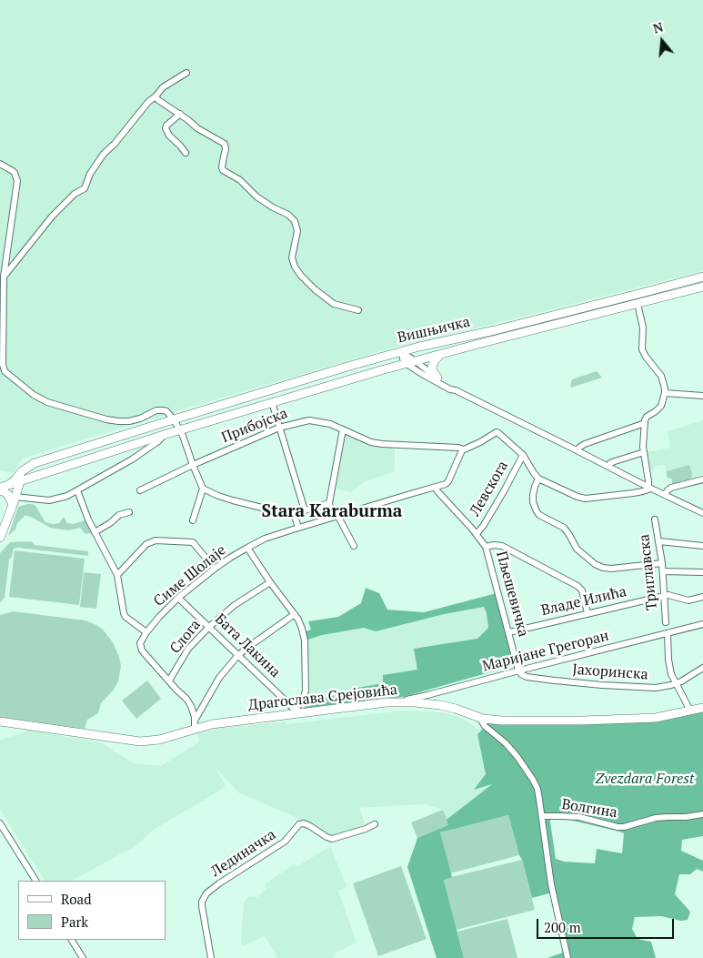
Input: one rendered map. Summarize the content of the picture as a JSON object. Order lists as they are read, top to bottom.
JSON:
{
  "streets": {
    "main road": ["Вишњичка", "Драгослава Срејовића"],
    "street": [
      "Прибојска",
      "Левскога",
      "Триглавска",
      "Симе Шолаје",
      "Пљешевичка",
      "Владе Илића",
      "Слога",
      "Бата Лакина",
      "Маријане Грегоран",
      "Јахоринска",
      "Волгина",
      "Лединачка"
    ]
  },
  "crossings": [
    ["Левскога", "Пљешевичка"],
    ["Триглавска", "Владе Илића"],
    ["Симе Шолаје", "Пљешевичка"],
    ["Симе Шолаје", "Бата Лакина"],
    ["Пљешевичка", "Владе Илића"],
    ["Пљешевичка", "Маријане Грегоран"],
    ["Пљешевичка", "Јахоринска"],
    ["Слога", "Бата Лакина"],
    ["Бата Лакина", "Драгослава Срејовића"],
    ["Маријане Грегоран", "Јахоринска"],
    ["Маријане Грегоран", "Драгослава Срејовића"],
    ["Драгослава Срејовића", "Волгина"]
  ],
  "districts": ["Stara Karaburma"],
  "parks": ["Zvezdara Forest"],
  "legend": ["Road", "Park"],
  "scale_bar": "200 m",
  "north": "top"
}
